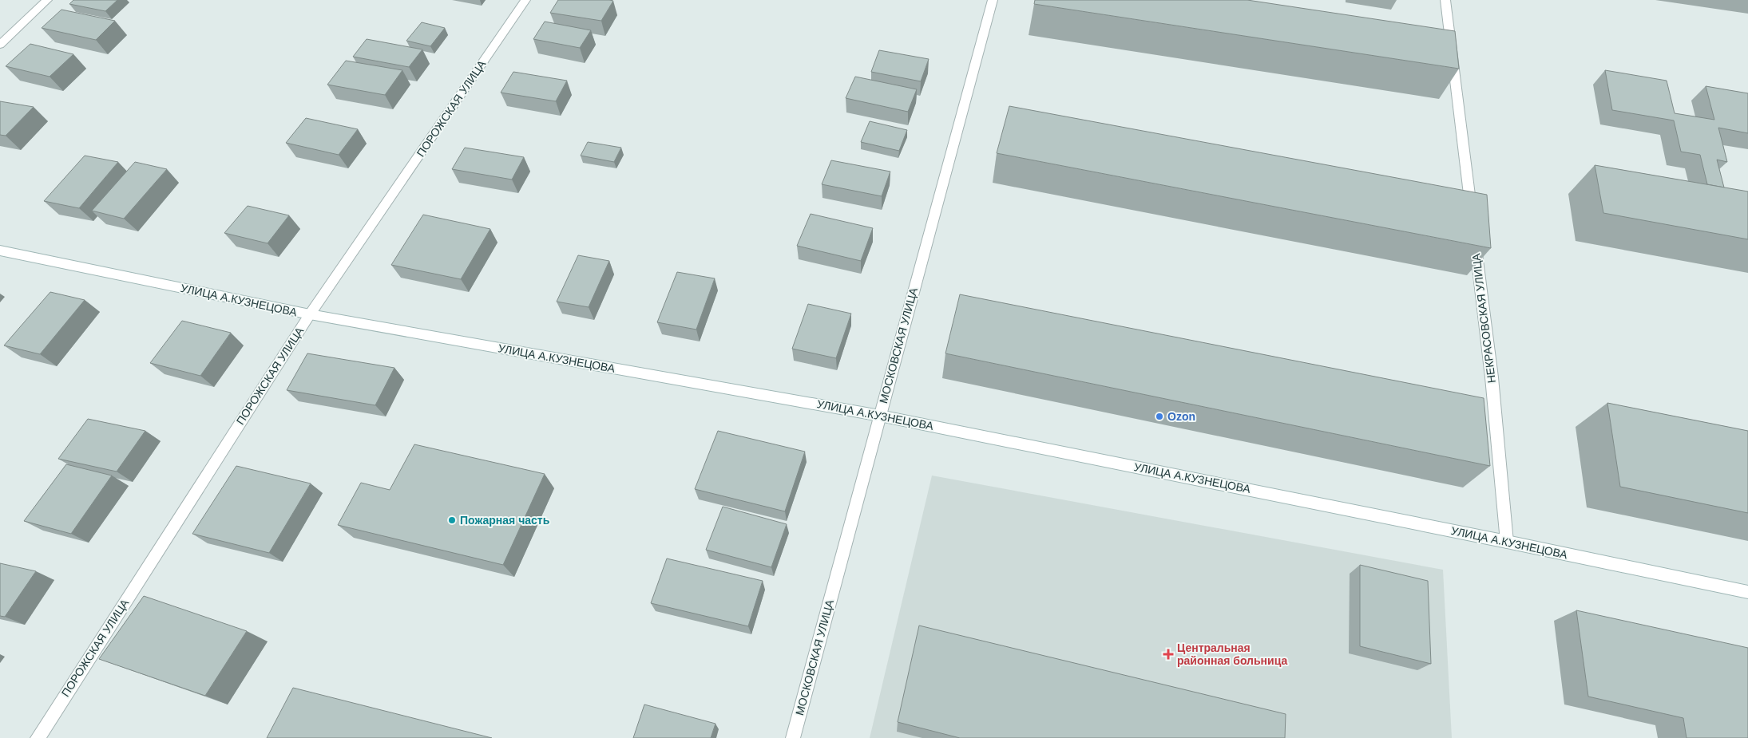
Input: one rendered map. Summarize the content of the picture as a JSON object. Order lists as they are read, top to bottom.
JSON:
{
  "streets": {
    "street": [
      "ПОРОЖСКАЯ УЛИЦА",
      "УЛИЦА А.КУЗНЕЦОВА",
      "НЕКРАСОВСКАЯ УЛИЦА",
      "МОСКОВСКАЯ УЛИЦА"
    ]
  },
  "crossings": [
    ["ПОРОЖСКАЯ УЛИЦА", "УЛИЦА А.КУЗНЕЦОВА"],
    ["УЛИЦА А.КУЗНЕЦОВА", "НЕКРАСОВСКАЯ УЛИЦА"],
    ["УЛИЦА А.КУЗНЕЦОВА", "МОСКОВСКАЯ УЛИЦА"]
  ],
  "places": {
    "other": ["Ozon", "Пожарная часть"],
    "health": ["Центральная районная больница"]
  }
}
